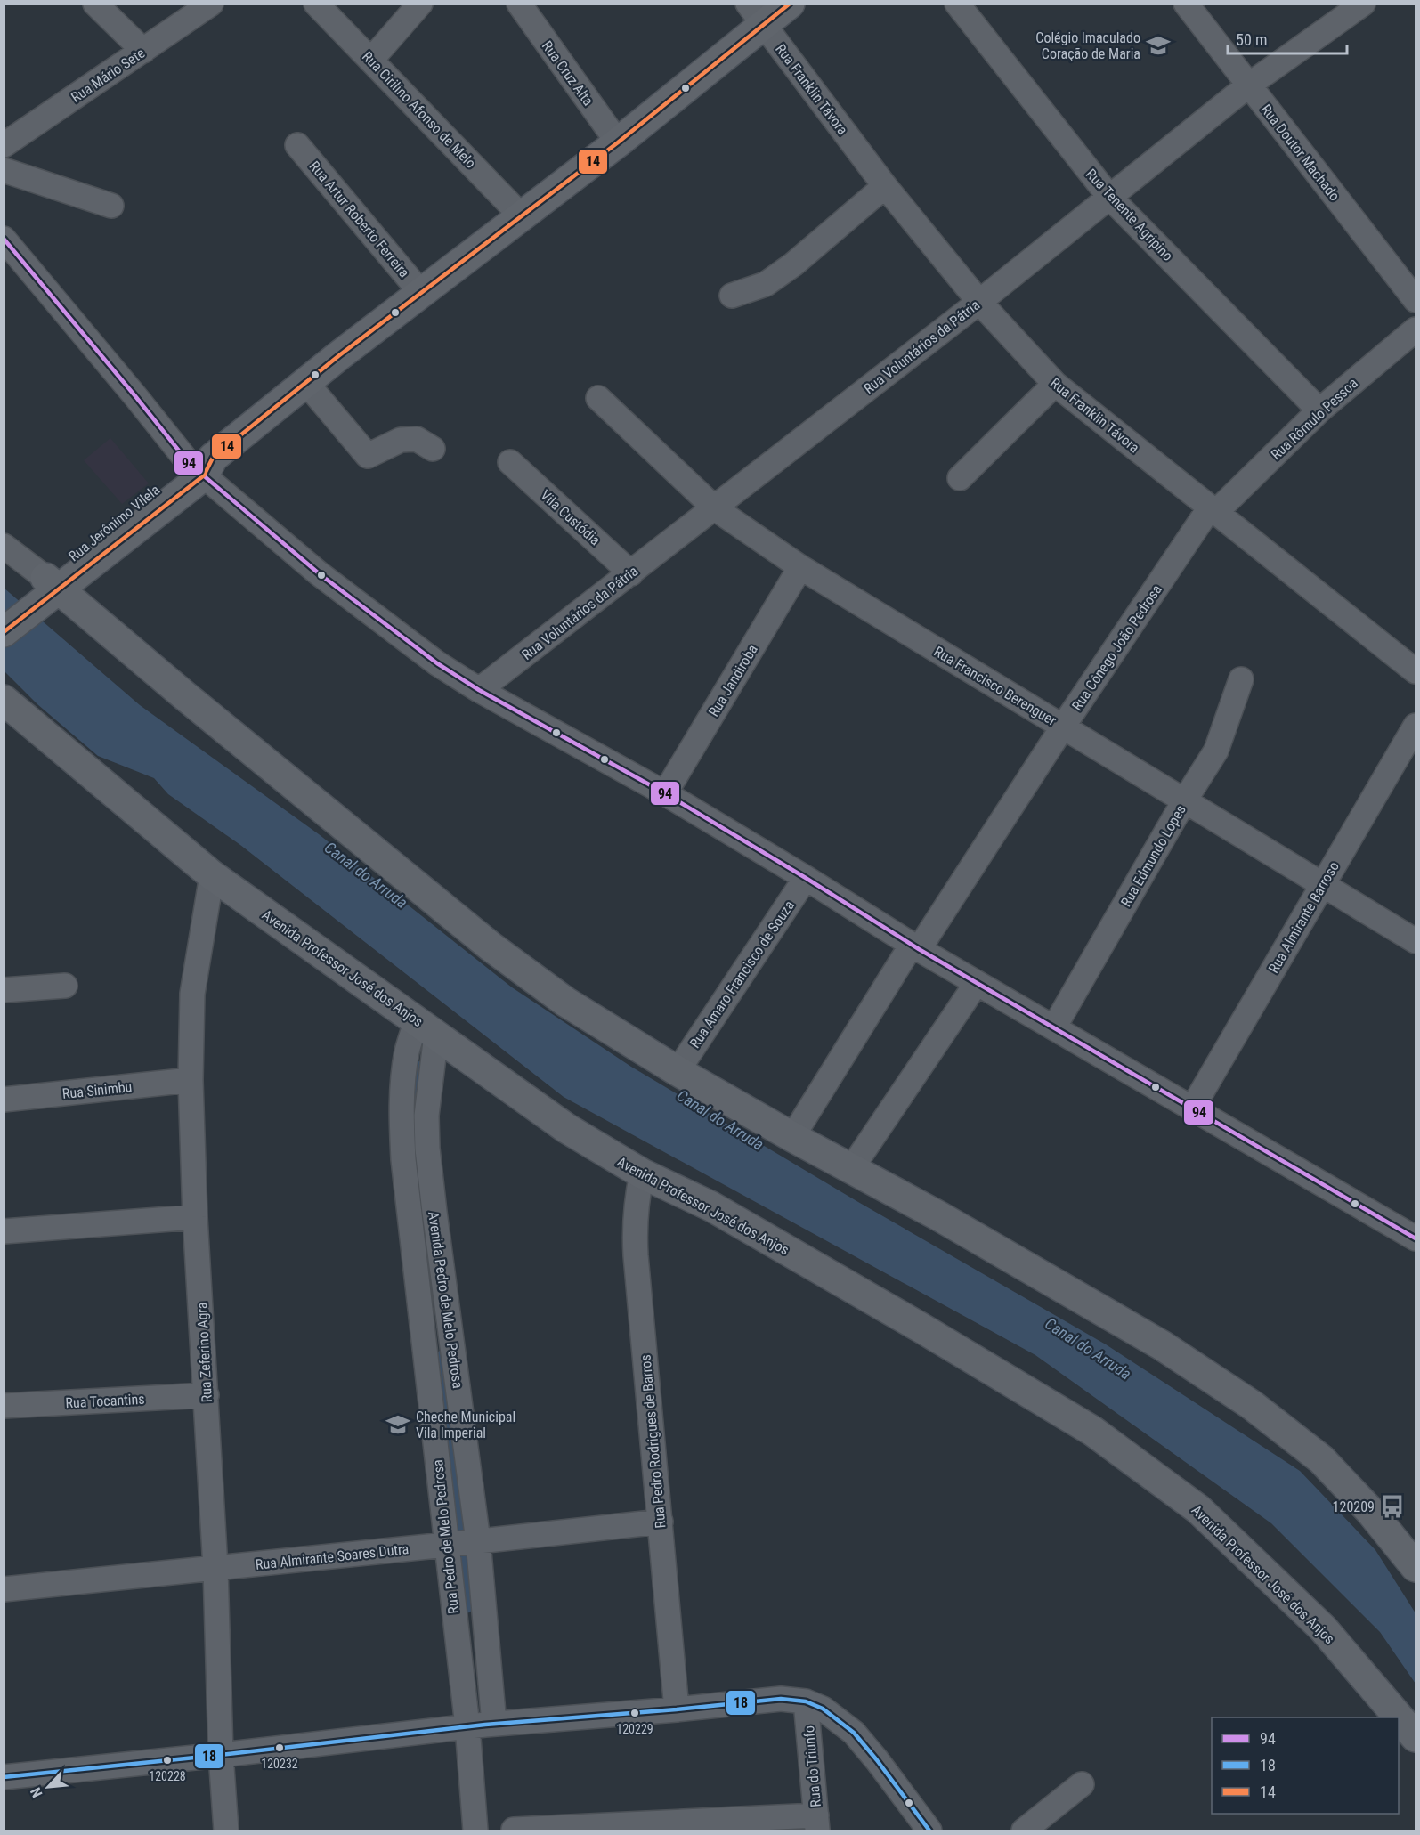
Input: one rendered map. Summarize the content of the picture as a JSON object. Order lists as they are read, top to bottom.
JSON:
{
  "streets": {
    "main road": ["Rua Jerônimo Vilela", "Avenida Professor José dos Anjos"],
    "street": [
      "Rua Cruz Alta",
      "Rua Mário Sete",
      "Rua Franklin Távora",
      "Rua Cirilino Afonso de Melo",
      "Rua Doutor Machado",
      "Rua Tenente Agripino",
      "Rua Artur Roberto Ferreira",
      "Rua Voluntários da Pátria",
      "Rua Rômulo Pessoa",
      "Vila Custódia",
      "Rua Cônego João Pedrosa",
      "Rua Jandiroba",
      "Rua Francisco Berenguer",
      "Rua Edmundo Lopes",
      "Rua Almirante Barroso",
      "Rua Amaro Francisco de Souza",
      "Rua Sinimbu",
      "Avenida Pedro de Melo Pedrosa",
      "Rua Zeferino Agra",
      "Rua Tocantins",
      "Rua Pedro Rodrigues de Barros",
      "Rua Pedro de Melo Pedrosa",
      "Rua Almirante Soares Dutra",
      "Rua do Triunfo"
    ]
  },
  "crossings": [
    ["Rua Cruz Alta", "Rua Jerônimo Vilela"],
    ["Rua Franklin Távora", "Rua Voluntários da Pátria"],
    ["Rua Franklin Távora", "Rua Rômulo Pessoa"],
    ["Rua Franklin Távora", "Rua Jerônimo Vilela"],
    ["Rua Franklin Távora", "Rua Cônego João Pedrosa"],
    ["Rua Cirilino Afonso de Melo", "Rua Jerônimo Vilela"],
    ["Rua Doutor Machado", "Rua Voluntários da Pátria"],
    ["Rua Tenente Agripino", "Rua Voluntários da Pátria"],
    ["Rua Tenente Agripino", "Rua Rômulo Pessoa"],
    ["Rua Artur Roberto Ferreira", "Rua Jerônimo Vilela"],
    ["Rua Voluntários da Pátria", "Vila Custódia"],
    ["Rua Voluntários da Pátria", "Rua Francisco Berenguer"],
    ["Rua Rômulo Pessoa", "Rua Cônego João Pedrosa"],
    ["Rua Cônego João Pedrosa", "Rua Francisco Berenguer"],
    ["Rua Jandiroba", "Rua Francisco Berenguer"],
    ["Rua Francisco Berenguer", "Rua Edmundo Lopes"],
    ["Rua Francisco Berenguer", "Rua Almirante Barroso"],
    ["Avenida Professor José dos Anjos", "Avenida Pedro de Melo Pedrosa"],
    ["Avenida Professor José dos Anjos", "Rua Zeferino Agra"],
    ["Avenida Professor José dos Anjos", "Rua Pedro Rodrigues de Barros"],
    ["Avenida Professor José dos Anjos", "Rua Pedro de Melo Pedrosa"],
    ["Rua Sinimbu", "Rua Zeferino Agra"],
    ["Avenida Pedro de Melo Pedrosa", "Rua Pedro de Melo Pedrosa"],
    ["Avenida Pedro de Melo Pedrosa", "Rua Almirante Soares Dutra"],
    ["Rua Zeferino Agra", "Rua Tocantins"],
    ["Rua Zeferino Agra", "Rua Almirante Soares Dutra"],
    ["Rua Pedro Rodrigues de Barros", "Rua Almirante Soares Dutra"],
    ["Rua Pedro de Melo Pedrosa", "Rua Almirante Soares Dutra"]
  ],
  "water": ["Canal do Arruda"],
  "places": {
    "school or university": ["Colégio Imaculado Coração de Maria", "Cheche Municipal Vila Imperial"],
    "bus stop": ["120209"],
    "other": ["120229", "120232", "120228"]
  },
  "lines": ["transit line 14", "transit line 94", "transit line 18"],
  "legend": ["94", "18", "14"],
  "scale_bar": "50 m",
  "north": "bottom left"
}
